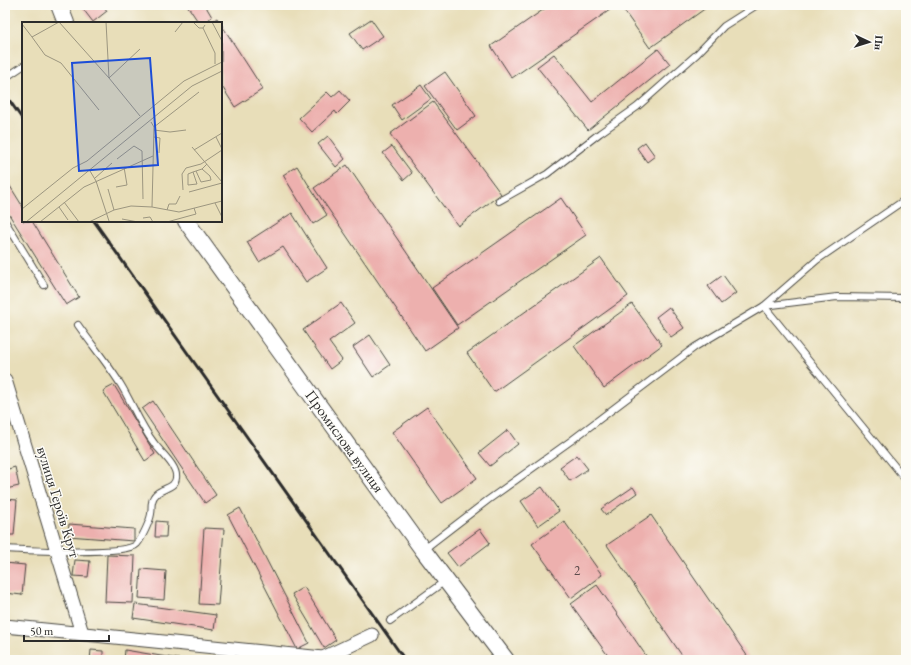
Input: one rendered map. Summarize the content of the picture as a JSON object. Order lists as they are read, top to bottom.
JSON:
{
  "streets": {
    "street": ["Промислова вулиця", "вулиця Героїв Крут"]
  },
  "house_numbers": ["2"],
  "scale_bar": "50 m",
  "north": "right"
}
